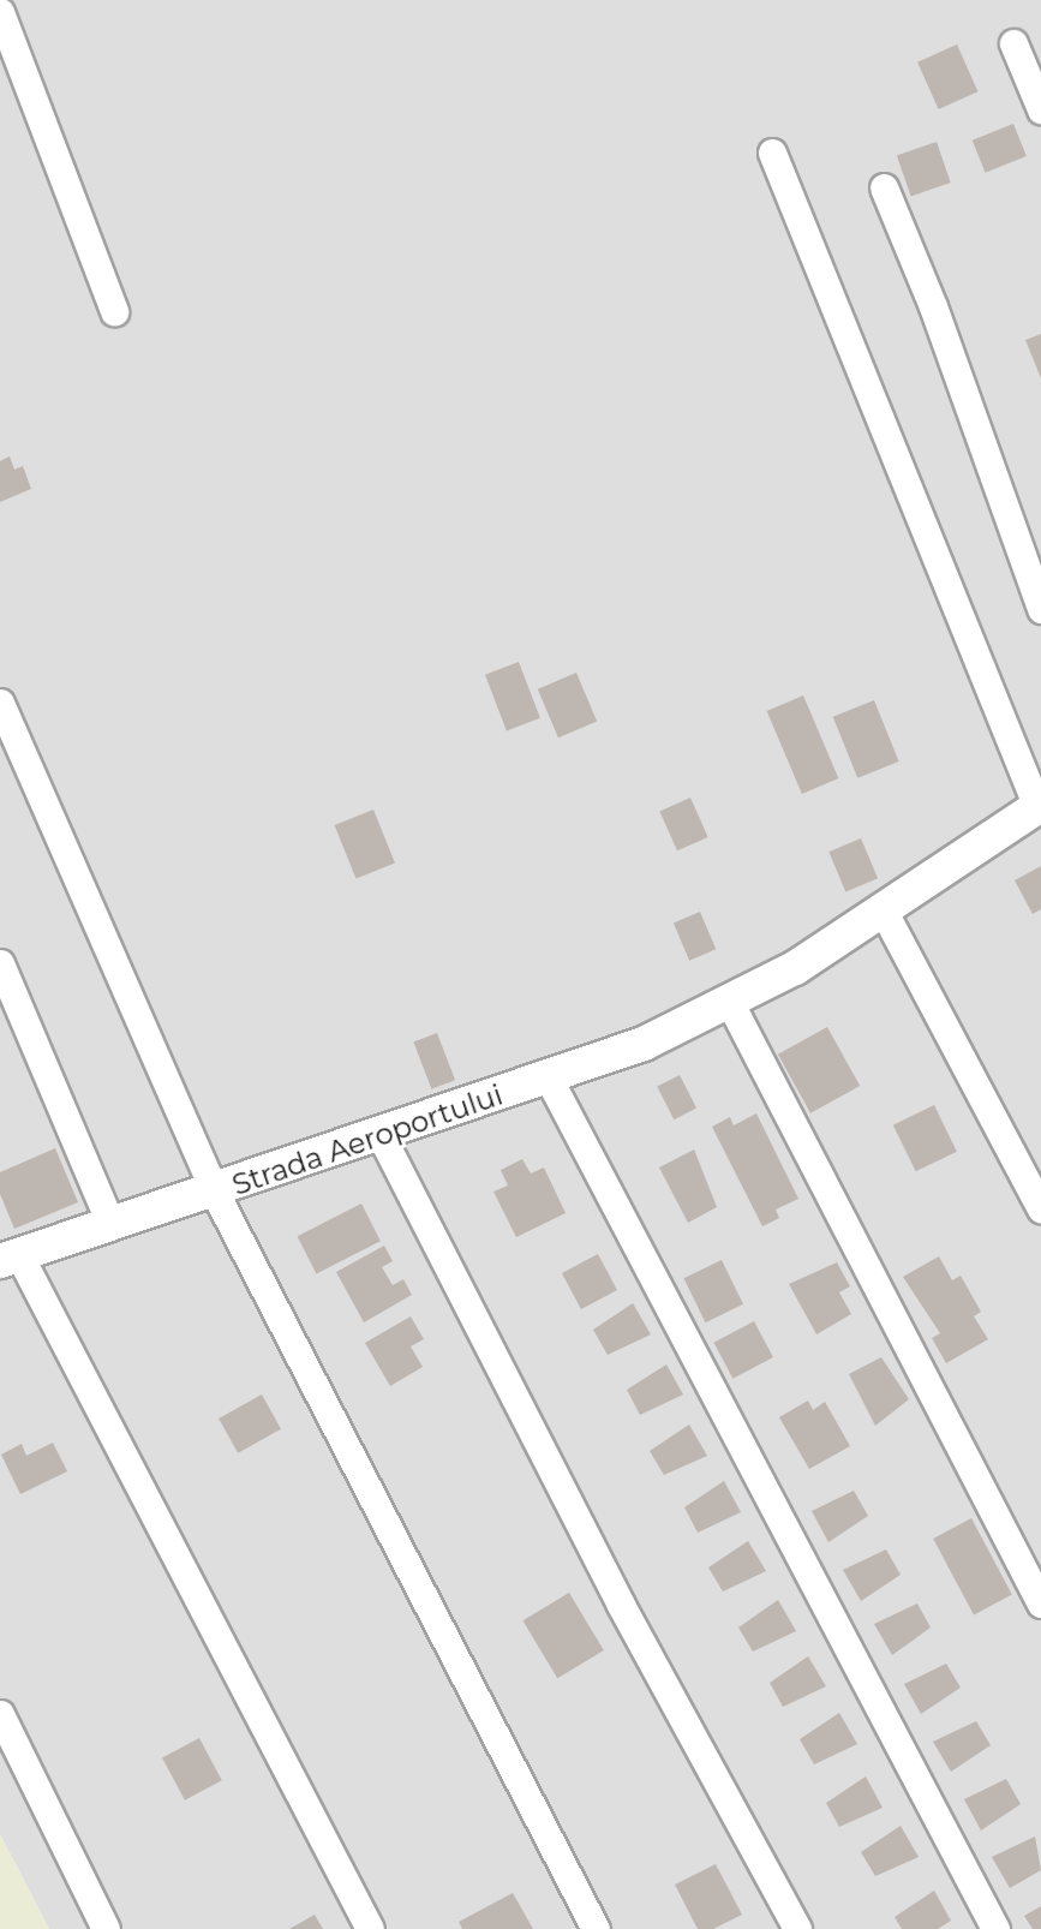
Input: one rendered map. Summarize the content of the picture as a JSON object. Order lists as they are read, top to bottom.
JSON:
{
  "streets": {
    "street": ["Strada Aeroportului"]
  }
}
